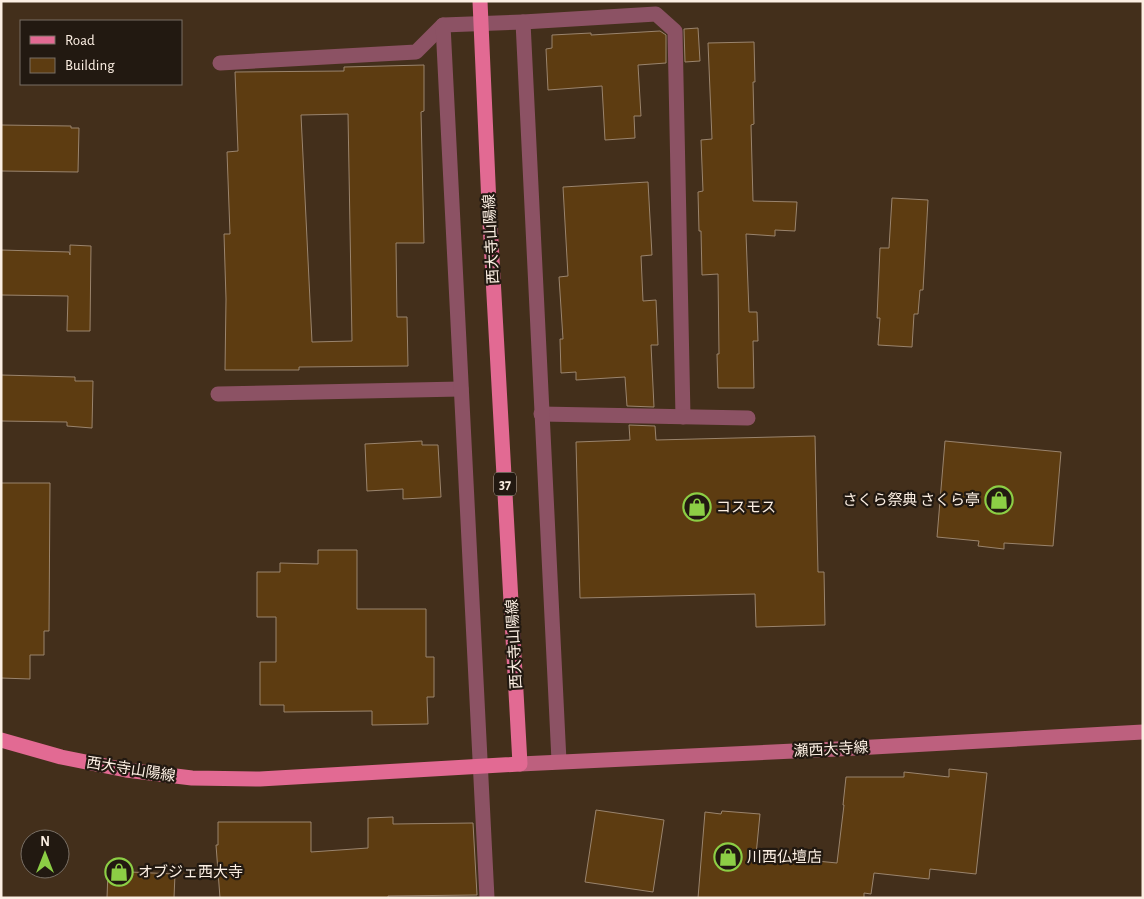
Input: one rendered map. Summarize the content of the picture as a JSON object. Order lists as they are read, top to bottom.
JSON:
{
  "streets": {
    "main road": ["西大寺山陽線", "37", "瀬西大寺線"]
  },
  "crossings": [
    ["西大寺山陽線", "瀬西大寺線"]
  ],
  "places": {
    "shop": [
      "さくら祭典 さくら亭",
      "コスモス",
      "川西仏壇店",
      "オブジェ西大寺"
    ]
  },
  "legend": ["Road", "Building"],
  "north": "top"
}
